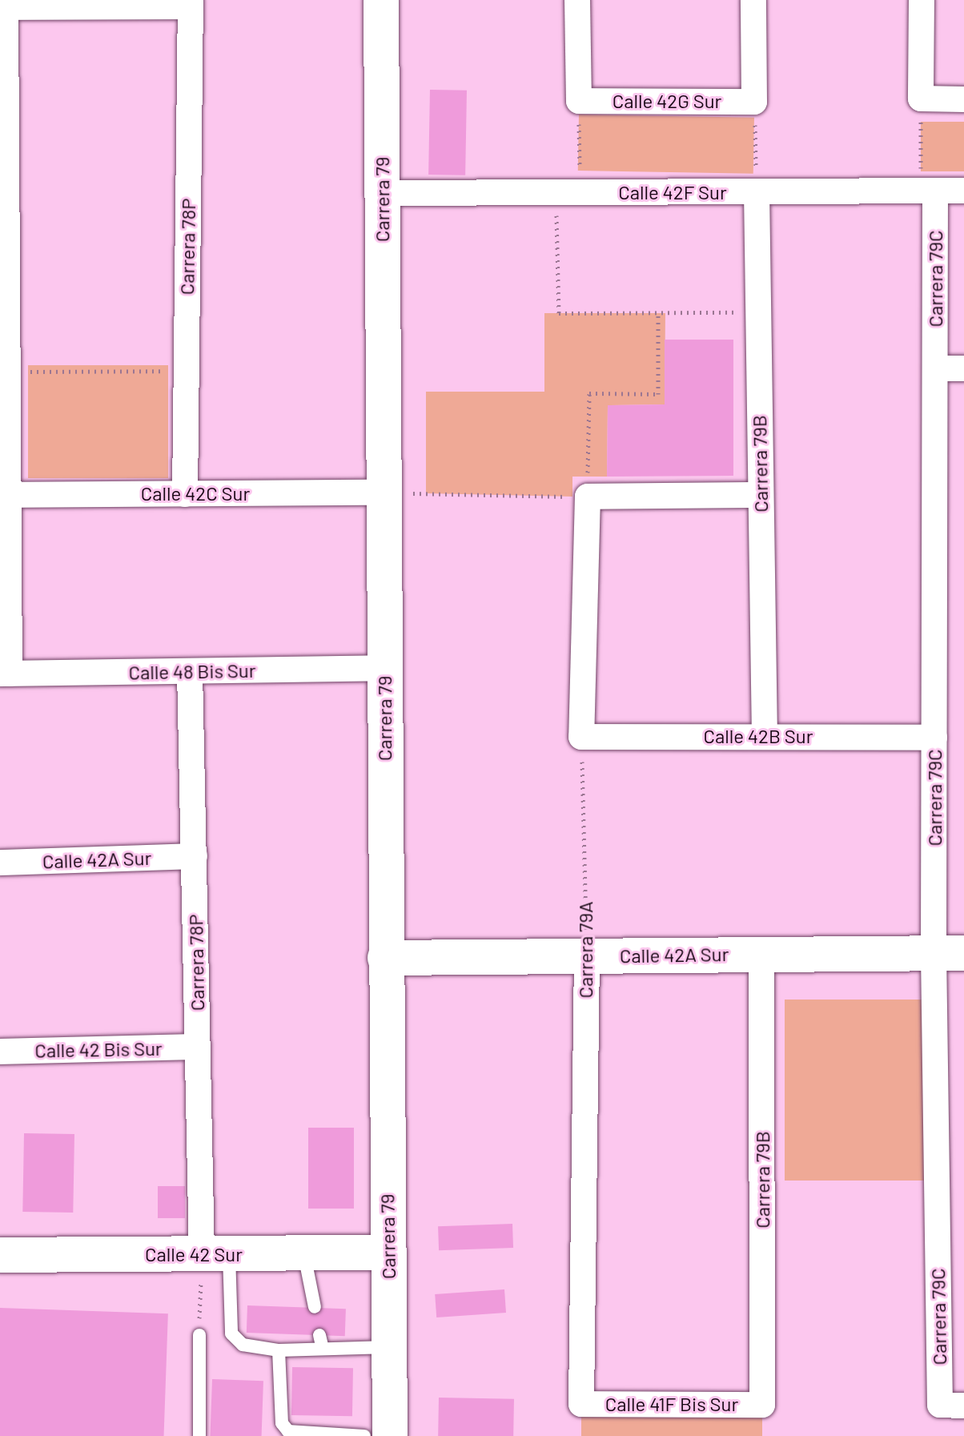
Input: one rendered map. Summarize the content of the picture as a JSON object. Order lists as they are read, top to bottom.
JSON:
{
  "streets": {
    "street": [
      "Calle 42G Sur",
      "Calle 42F Sur",
      "Carrera 79",
      "Carrera 78P",
      "Carrera 79C",
      "Carrera 79B",
      "Calle 42C Sur",
      "Calle 48 Bis Sur",
      "Calle 42B Sur",
      "Calle 42A Sur",
      "Carrera 79A",
      "Calle 42 Bis Sur",
      "Calle 42 Sur",
      "Calle 41F Bis Sur"
    ]
  },
  "crossings": [
    ["Calle 42F Sur", "Carrera 79"],
    ["Calle 42F Sur", "Carrera 79C"],
    ["Calle 42F Sur", "Carrera 79B"],
    ["Carrera 79", "Calle 42C Sur"],
    ["Carrera 79", "Calle 48 Bis Sur"],
    ["Carrera 79", "Calle 42A Sur"],
    ["Carrera 79", "Calle 42 Sur"],
    ["Carrera 78P", "Calle 42C Sur"],
    ["Carrera 78P", "Calle 48 Bis Sur"],
    ["Carrera 78P", "Calle 42A Sur"],
    ["Carrera 78P", "Calle 42 Bis Sur"],
    ["Carrera 78P", "Calle 42 Sur"],
    ["Carrera 79C", "Calle 42B Sur"],
    ["Carrera 79C", "Calle 42A Sur"],
    ["Carrera 79B", "Calle 42B Sur"],
    ["Carrera 79B", "Calle 42A Sur"],
    ["Carrera 79B", "Calle 41F Bis Sur"],
    ["Calle 42B Sur", "Carrera 79A"],
    ["Calle 42A Sur", "Carrera 79A"],
    ["Carrera 79A", "Calle 41F Bis Sur"]
  ]
}
